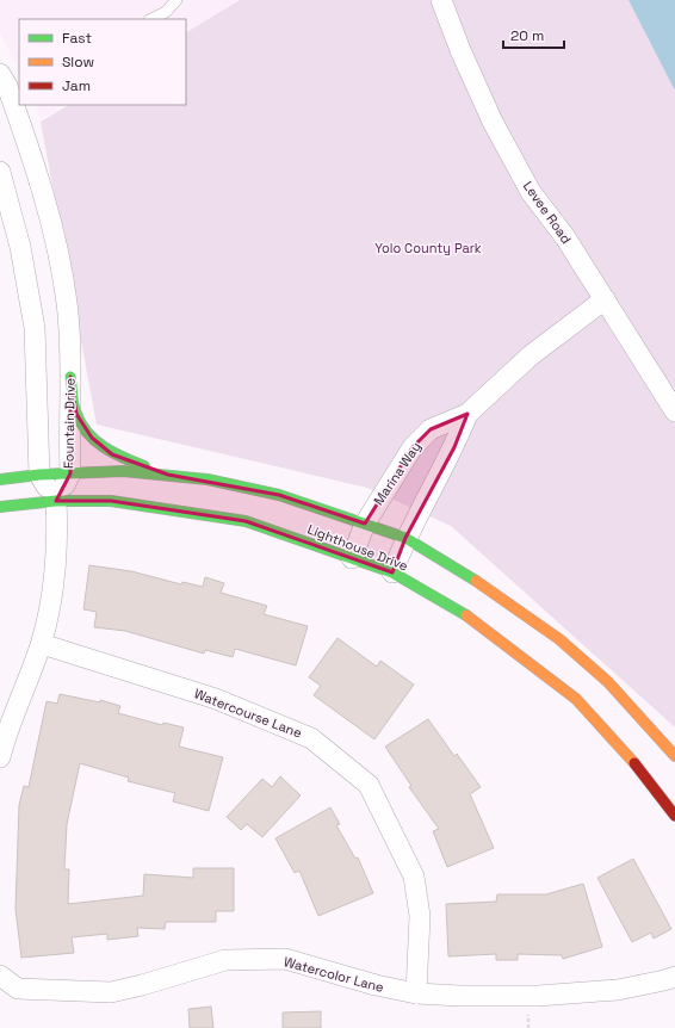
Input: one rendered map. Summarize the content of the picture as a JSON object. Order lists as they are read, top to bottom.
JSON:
{
  "streets": {
    "street": [
      "Levee Road",
      "Fountain Drive",
      "Marina Way",
      "Lighthouse Drive",
      "Watercourse Lane",
      "Watercolor Lane"
    ]
  },
  "crossings": [
    ["Levee Road", "Marina Way"],
    ["Fountain Drive", "Lighthouse Drive"],
    ["Marina Way", "Lighthouse Drive"],
    ["Watercourse Lane", "Watercolor Lane"]
  ],
  "parks": ["Yolo County Park"],
  "legend": ["Fast", "Slow", "Jam"],
  "scale_bar": "20 m"
}
